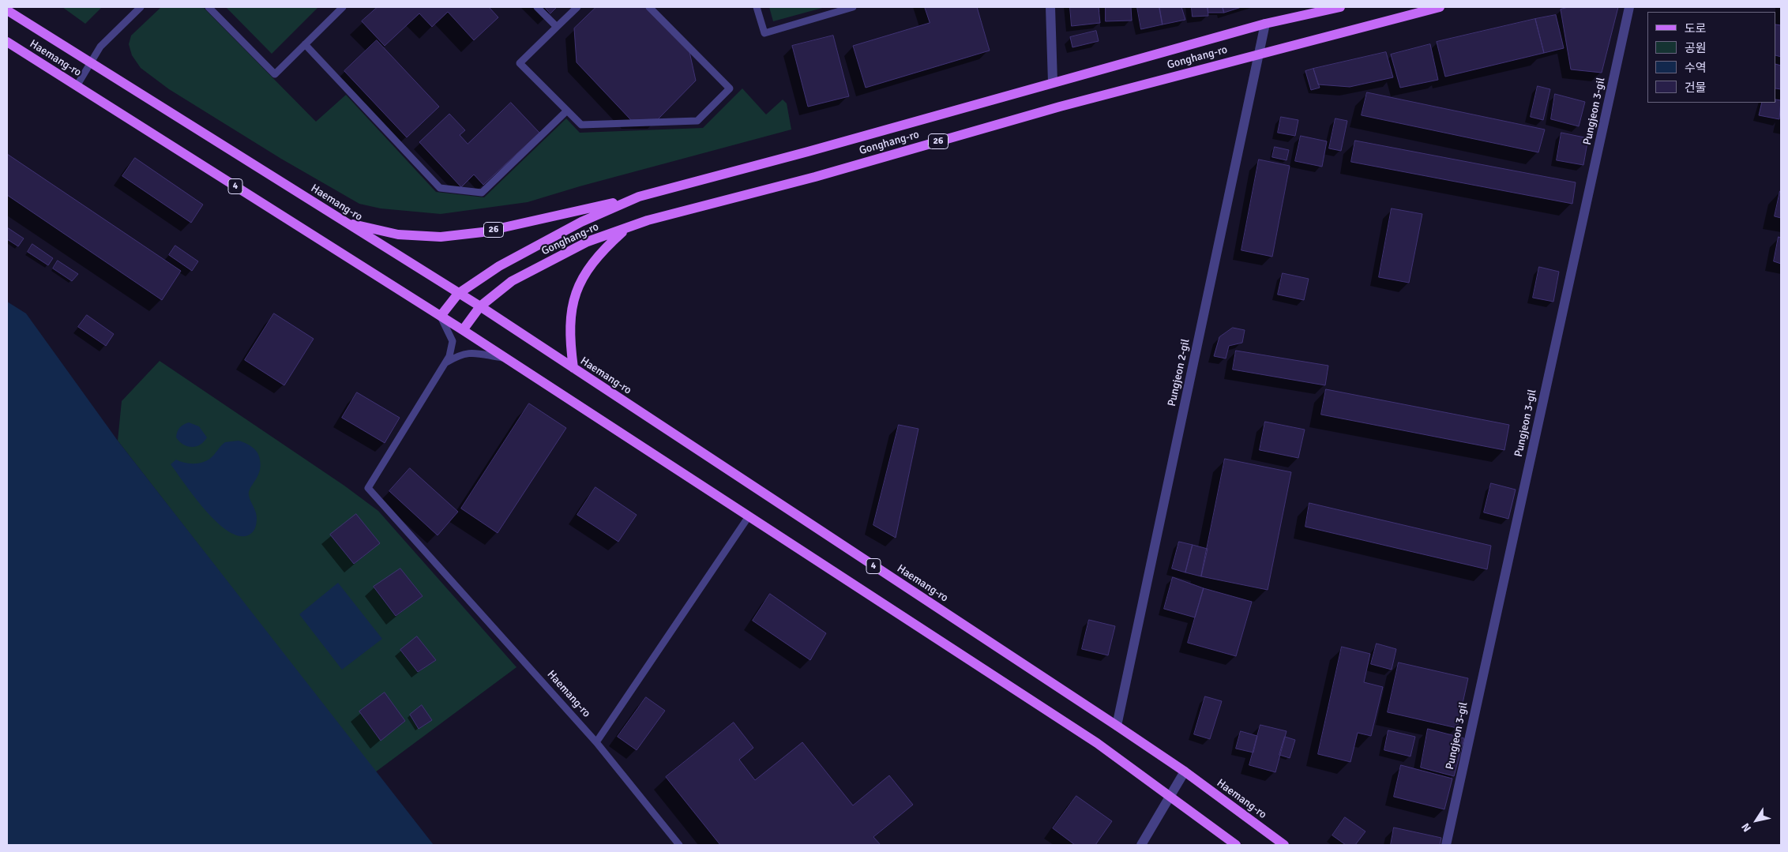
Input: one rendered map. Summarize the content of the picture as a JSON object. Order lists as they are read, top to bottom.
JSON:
{
  "streets": {
    "main road": [
      "Gonghang-ro",
      "Haemang-ro",
      "26",
      "4"
    ],
    "street": ["Pungjeon 3-gil", "Pungjeon 2-gil"]
  },
  "crossings": [
    ["Gonghang-ro", "Haemang-ro"],
    ["Gonghang-ro", "26"],
    ["Gonghang-ro", "Pungjeon 2-gil"],
    ["Haemang-ro", "26"],
    ["Haemang-ro", "Pungjeon 2-gil"]
  ],
  "legend": [
    "도로",
    "공원",
    "수역",
    "건물"
  ],
  "north": "bottom left"
}
